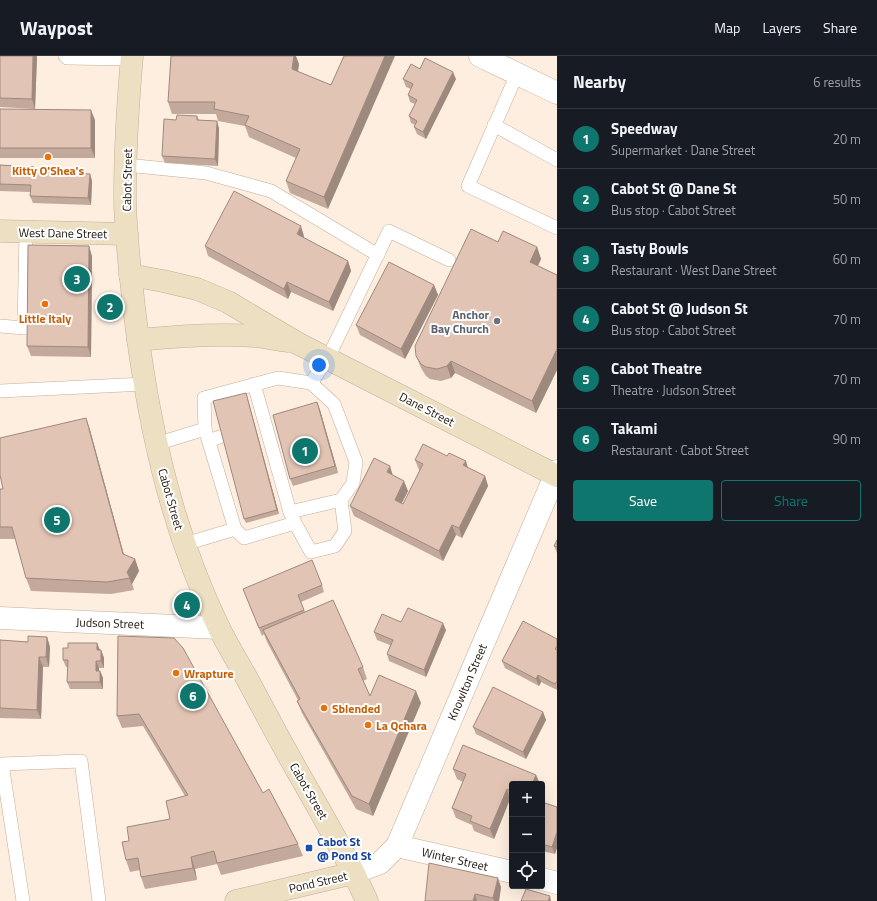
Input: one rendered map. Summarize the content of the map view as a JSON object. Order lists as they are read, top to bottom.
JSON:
{
  "streets": {
    "main road": [
      "Cabot Street",
      "West Dane Street",
      "Dane Street",
      "Pond Street"
    ],
    "street": ["Judson Street", "Knowlton Street", "Winter Street"]
  },
  "crossings": [
    ["Cabot Street", "West Dane Street"],
    ["Cabot Street", "Dane Street"],
    ["Cabot Street", "Judson Street"],
    ["Cabot Street", "Knowlton Street"],
    ["Cabot Street", "Pond Street"],
    ["Dane Street", "Knowlton Street"],
    ["Knowlton Street", "Winter Street"],
    ["Knowlton Street", "Pond Street"]
  ],
  "places": {
    "other": [
      "Kitty O'Shea's",
      "Little Italy",
      "Anchor Bay Church",
      "Wrapture",
      "Sblended",
      "La Qchara"
    ],
    "transit": ["Cabot St @ Pond St"]
  },
  "page": {
    "header": "Waypost",
    "nav": ["Map", "Layers", "Share"],
    "heading": ["Nearby", "6 results"],
    "list": [
      {
        "mark": "1",
        "name": "Speedway",
        "note": "Supermarket · Dane Street",
        "value": "20 m"
      },
      {
        "mark": "2",
        "name": "Cabot St @ Dane St",
        "note": "Bus stop · Cabot Street",
        "value": "50 m"
      },
      {
        "mark": "3",
        "name": "Tasty Bowls",
        "note": "Restaurant · West Dane Street",
        "value": "60 m"
      },
      {
        "mark": "4",
        "name": "Cabot St @ Judson St",
        "note": "Bus stop · Cabot Street",
        "value": "70 m"
      },
      {
        "mark": "5",
        "name": "Cabot Theatre",
        "note": "Theatre · Judson Street",
        "value": "70 m"
      },
      {
        "mark": "6",
        "name": "Takami",
        "note": "Restaurant · Cabot Street",
        "value": "90 m"
      }
    ],
    "pins": [
      "3",
      "2",
      "1",
      "5",
      "4",
      "6"
    ],
    "buttons": ["Save", "Share"],
    "map_buttons": ["+", "−"]
  }
}
